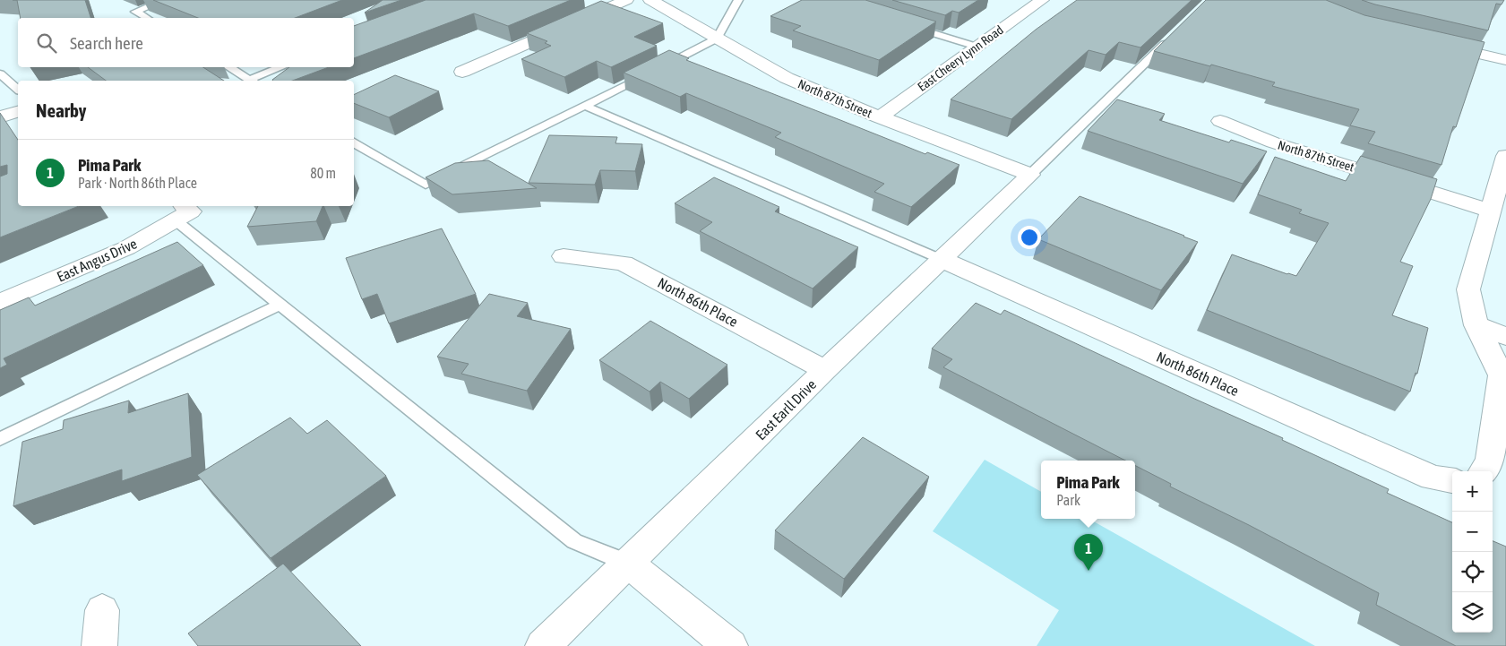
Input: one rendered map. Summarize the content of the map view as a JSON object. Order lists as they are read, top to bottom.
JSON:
{
  "streets": {
    "street": [
      "East Cheery Lynn Road",
      "North 87th Street",
      "East Angus Drive",
      "North 86th Place",
      "East Earll Drive"
    ]
  },
  "crossings": [
    ["East Cheery Lynn Road", "North 87th Street"],
    ["North 87th Street", "East Earll Drive"],
    ["North 86th Place", "East Earll Drive"]
  ],
  "page": {
    "search": "Search here",
    "heading": "Nearby",
    "list": [
      {
        "mark": "1",
        "name": "Pima Park",
        "note": "Park · North 86th Place",
        "value": "80 m"
      }
    ],
    "popup": ["Pima Park", "Park"],
    "map_buttons": ["+", "−"],
    "pins": "1"
  }
}
